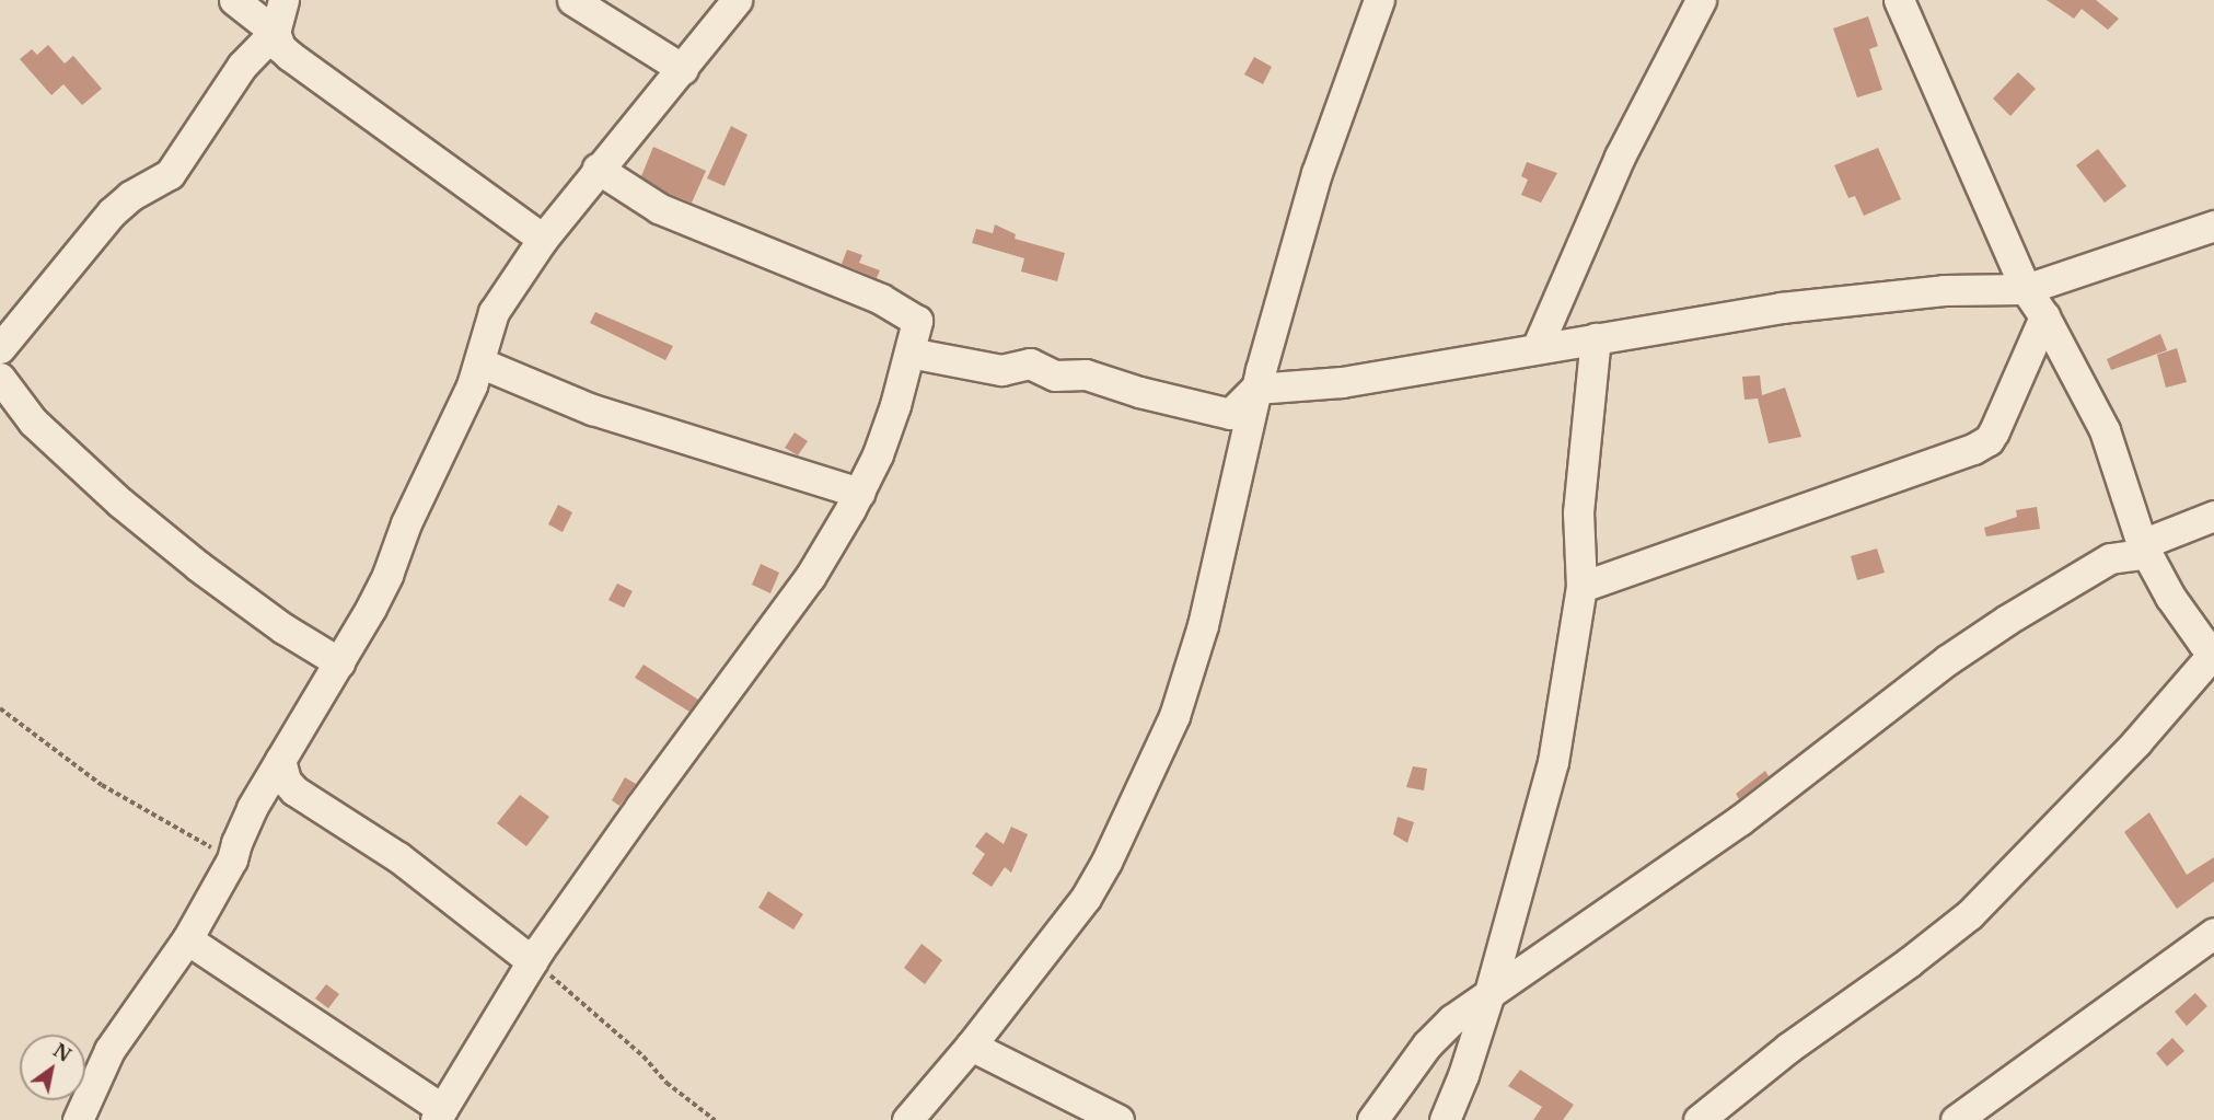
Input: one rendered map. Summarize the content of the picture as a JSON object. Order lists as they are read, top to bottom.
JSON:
{
  "north": "top right"
}
